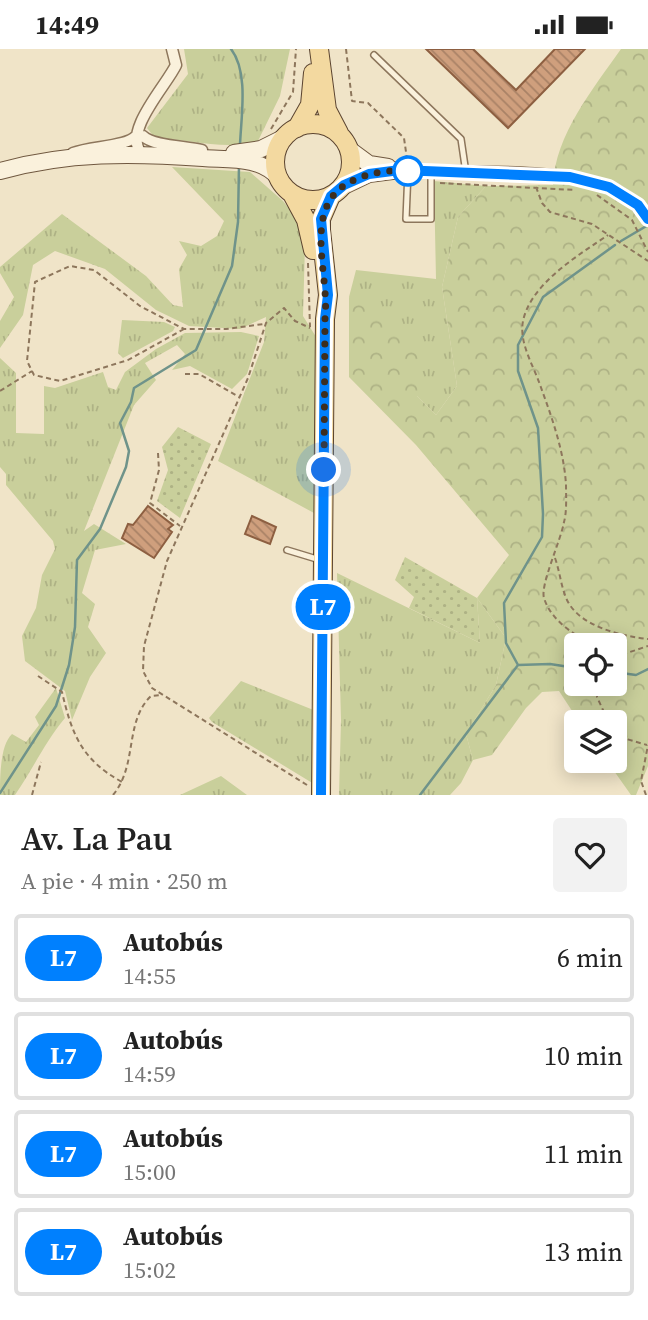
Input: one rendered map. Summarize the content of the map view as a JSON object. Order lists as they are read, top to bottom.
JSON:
{
  "lines": ["bus line L7"],
  "page": {
    "status": "14:49",
    "on_map": "L7",
    "heading": ["Av. La Pau", "A pie · 4 min · 250 m"],
    "list": [
      {
        "mark": "L7",
        "name": "Autobús",
        "note": "14:55",
        "value": "6 min"
      },
      {
        "mark": "L7",
        "name": "Autobús",
        "note": "14:59",
        "value": "10 min"
      },
      {
        "mark": "L7",
        "name": "Autobús",
        "note": "15:00",
        "value": "11 min"
      },
      {
        "mark": "L7",
        "name": "Autobús",
        "note": "15:02",
        "value": "13 min"
      }
    ]
  }
}
